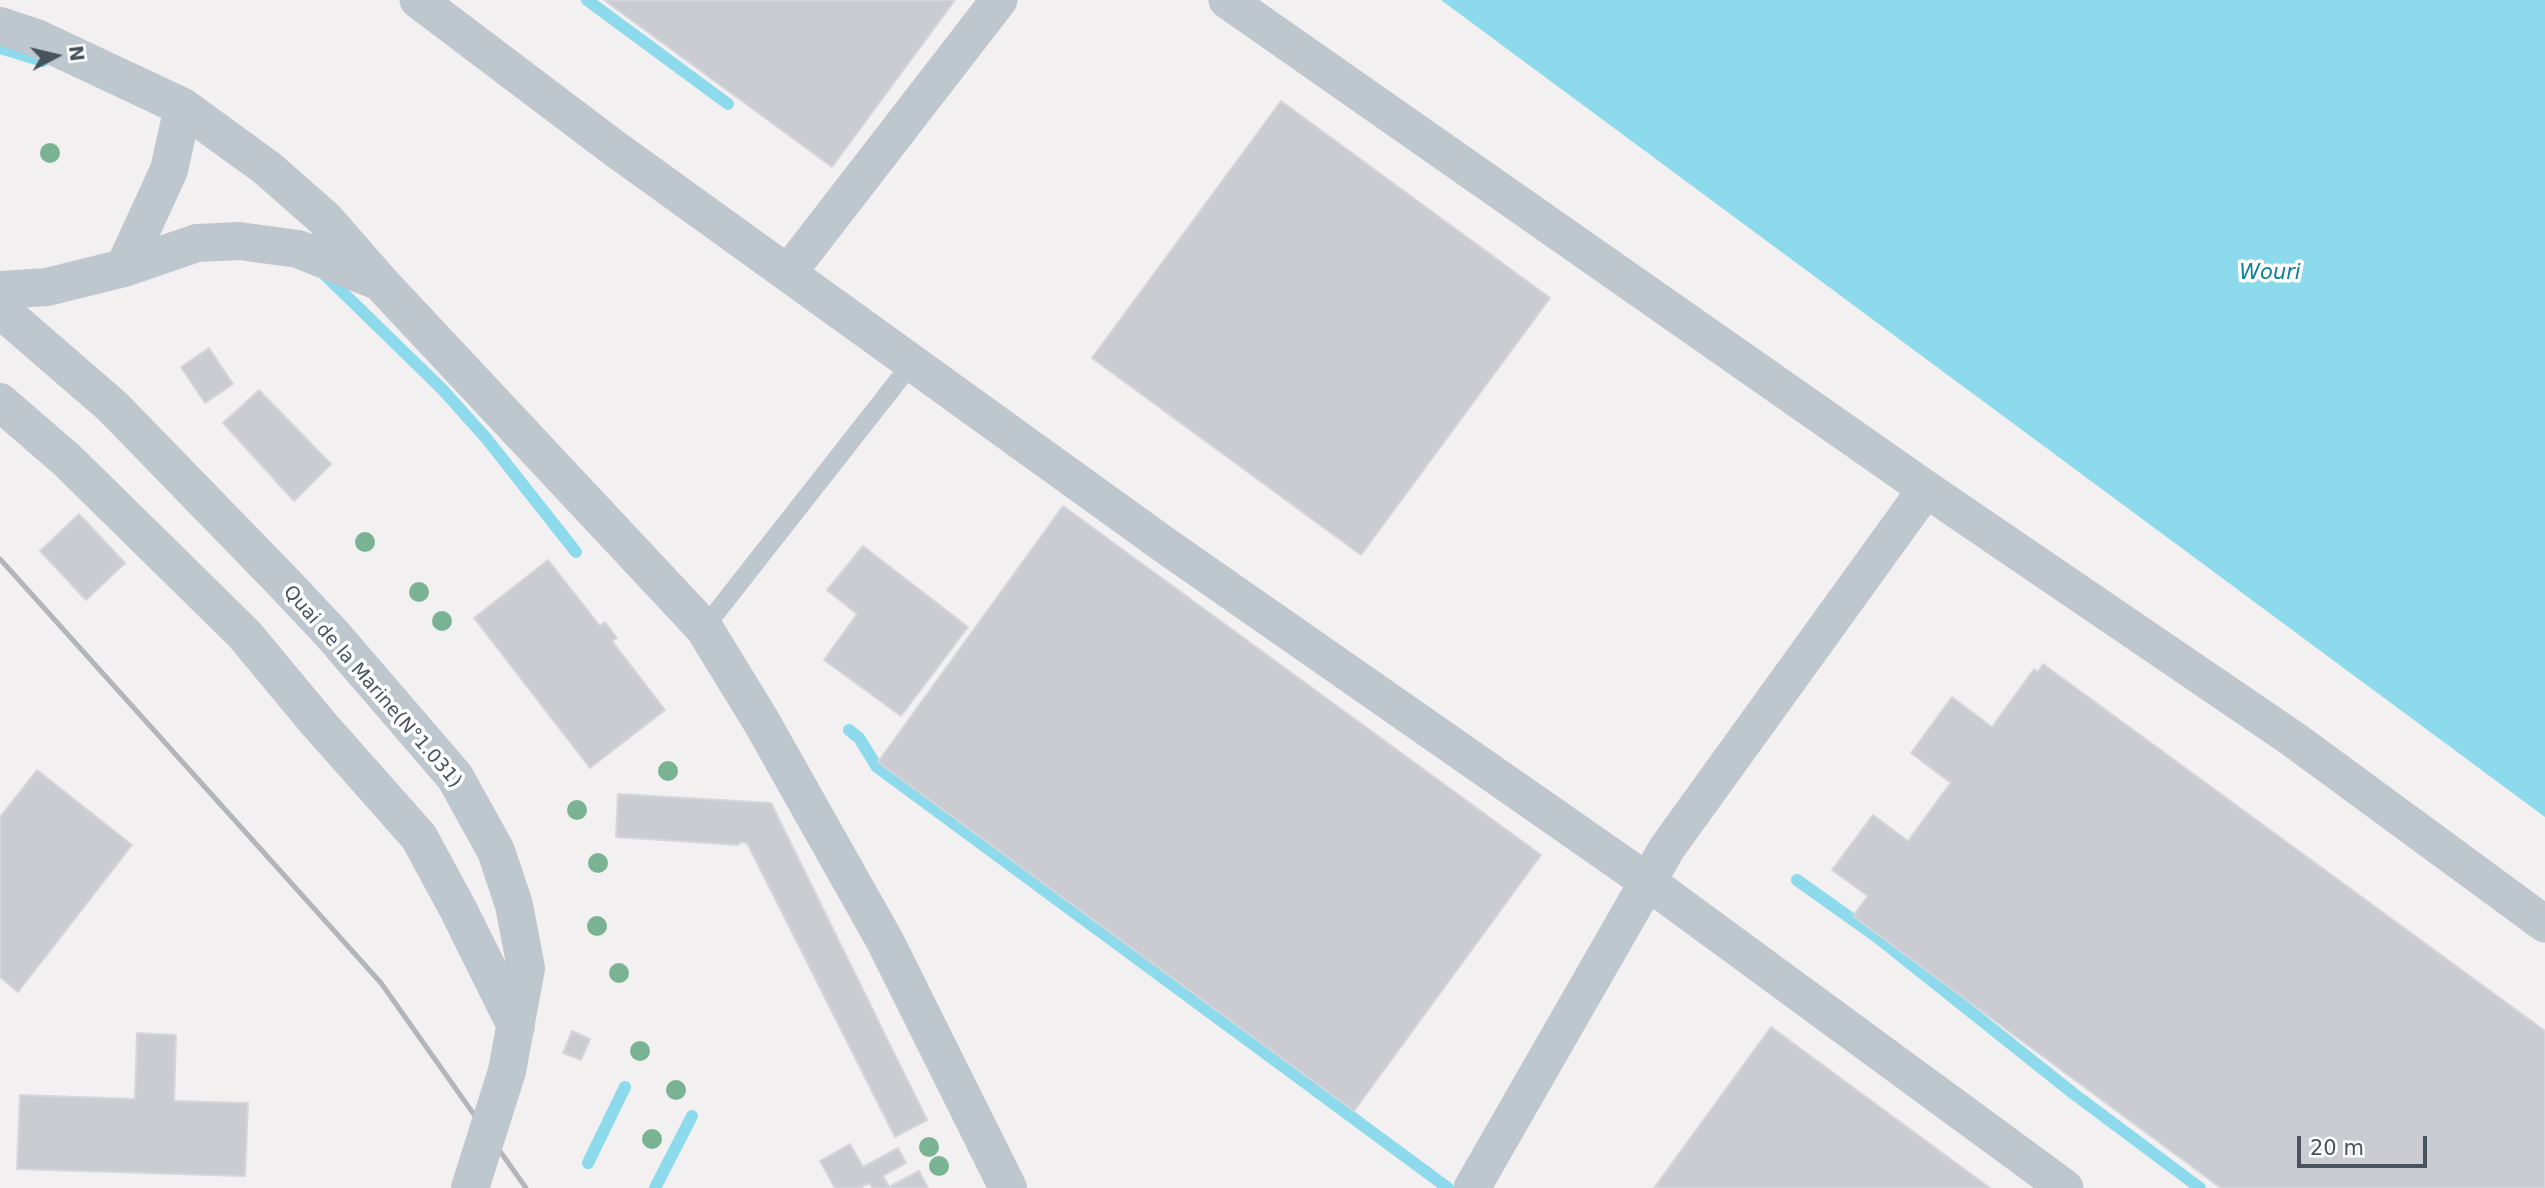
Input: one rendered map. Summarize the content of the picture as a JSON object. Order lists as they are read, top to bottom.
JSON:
{
  "streets": {
    "street": ["Quai de la Marine(N°1.031)"]
  },
  "water": ["Wouri"],
  "scale_bar": "20 m",
  "north": "right"
}
